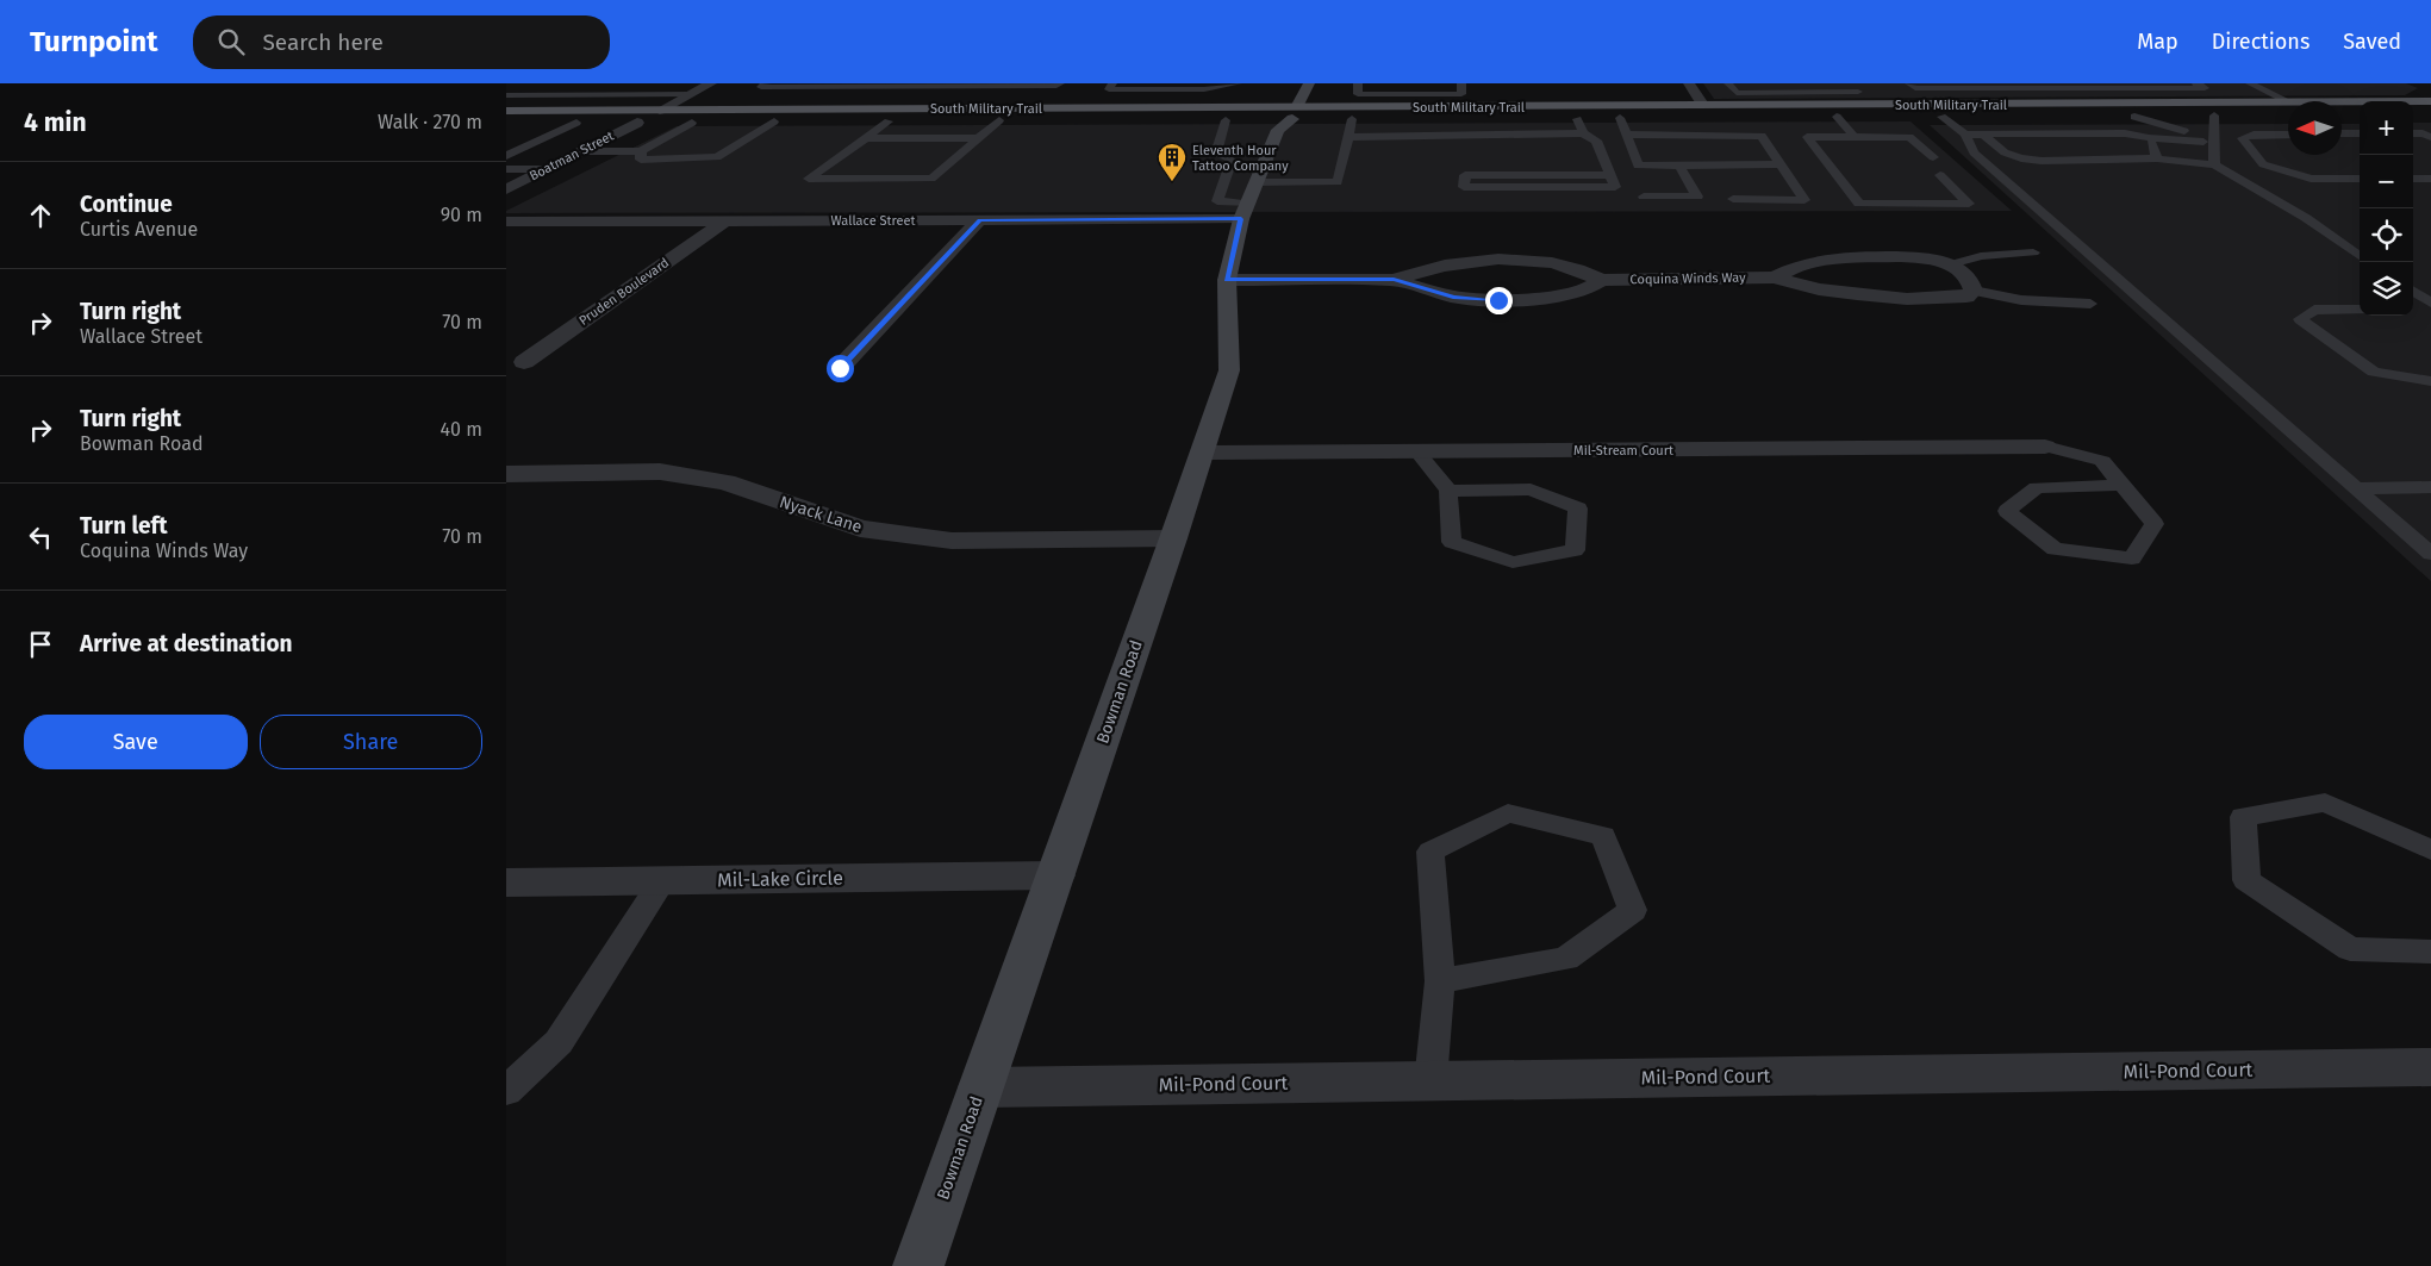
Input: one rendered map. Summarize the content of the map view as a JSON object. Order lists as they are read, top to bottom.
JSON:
{
  "streets": {
    "main road": ["South Military Trail"],
    "street": [
      "Boatman Street",
      "Wallace Street",
      "Coquina Winds Way",
      "Pruden Boulevard",
      "Mil-Stream Court",
      "Nyack Lane",
      "Bowman Road",
      "Mil-Lake Circle",
      "Mil-Pond Court"
    ]
  },
  "crossings": [
    ["South Military Trail", "Boatman Street"],
    ["South Military Trail", "Bowman Road"],
    ["Wallace Street", "Pruden Boulevard"],
    ["Wallace Street", "Bowman Road"],
    ["Coquina Winds Way", "Bowman Road"],
    ["Mil-Stream Court", "Bowman Road"],
    ["Nyack Lane", "Bowman Road"],
    ["Bowman Road", "Mil-Lake Circle"],
    ["Bowman Road", "Mil-Pond Court"]
  ],
  "places": {
    "building": ["Eleventh Hour Tattoo Company"]
  },
  "north": "left",
  "page": {
    "header": "Turnpoint",
    "search": "Search here",
    "nav": ["Map", "Directions", "Saved"],
    "heading": ["4 min", "Walk · 270 m"],
    "map_buttons": ["+", "−"],
    "list": [
      ["Continue", "Curtis Avenue", "90 m"],
      ["Turn right", "Wallace Street", "70 m"],
      ["Turn right", "Bowman Road", "40 m"],
      ["Turn left", "Coquina Winds Way", "70 m"],
      "Arrive at destination"
    ],
    "buttons": ["Save", "Share"]
  }
}
